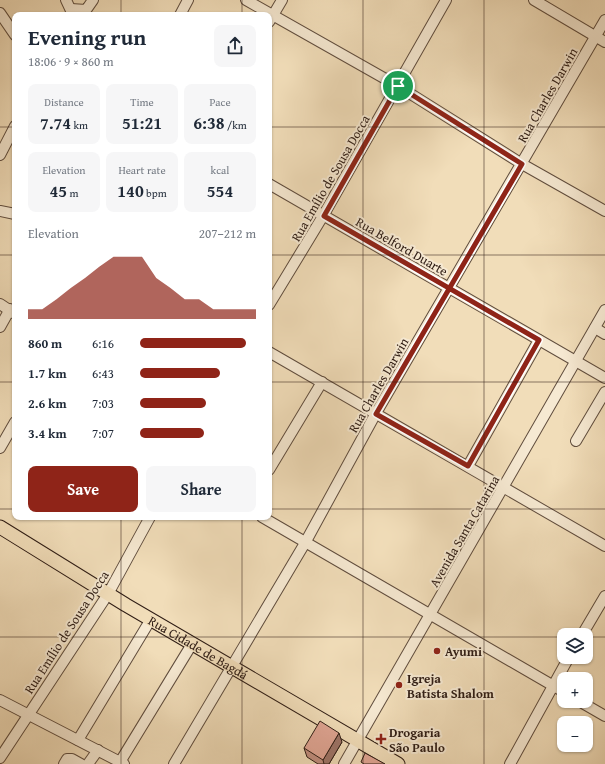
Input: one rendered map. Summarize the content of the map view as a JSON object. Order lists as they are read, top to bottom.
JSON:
{
  "streets": {
    "main road": ["Rua Cidade de Bagdá"],
    "street": [
      "Rua Charles Darwin",
      "Rua Emílio de Sousa Docca",
      "Rua Belford Duarte",
      "Avenida Santa Catarina"
    ]
  },
  "crossings": [
    ["Rua Charles Darwin", "Rua Belford Duarte"],
    ["Rua Charles Darwin", "Rua Cidade de Bagdá"],
    ["Rua Emílio de Sousa Docca", "Rua Belford Duarte"],
    ["Rua Emílio de Sousa Docca", "Rua Cidade de Bagdá"],
    ["Rua Belford Duarte", "Avenida Santa Catarina"],
    ["Avenida Santa Catarina", "Rua Cidade de Bagdá"]
  ],
  "places": {
    "other": ["Ayumi", "Igreja Batista Shalom"],
    "health": ["Drogaria São Paulo"]
  },
  "page": {
    "heading": ["Evening run", "18:06 · 9 × 860 m"],
    "stats": [
      ["Distance", "7.74 km"],
      ["Time", "51:21"],
      ["Pace", "6:38 /km"],
      ["Elevation", "45 m"],
      ["Heart rate", "140 bpm"],
      ["kcal", "554"]
    ],
    "chart": ["Elevation", "207–212 m"],
    "list": [
      {
        "name": "860 m",
        "note": "6:16"
      },
      {
        "name": "1.7 km",
        "note": "6:43"
      },
      {
        "name": "2.6 km",
        "note": "7:03"
      },
      {
        "name": "3.4 km",
        "note": "7:07"
      }
    ],
    "buttons": ["Save", "Share"],
    "map_buttons": ["+", "−"]
  }
}
